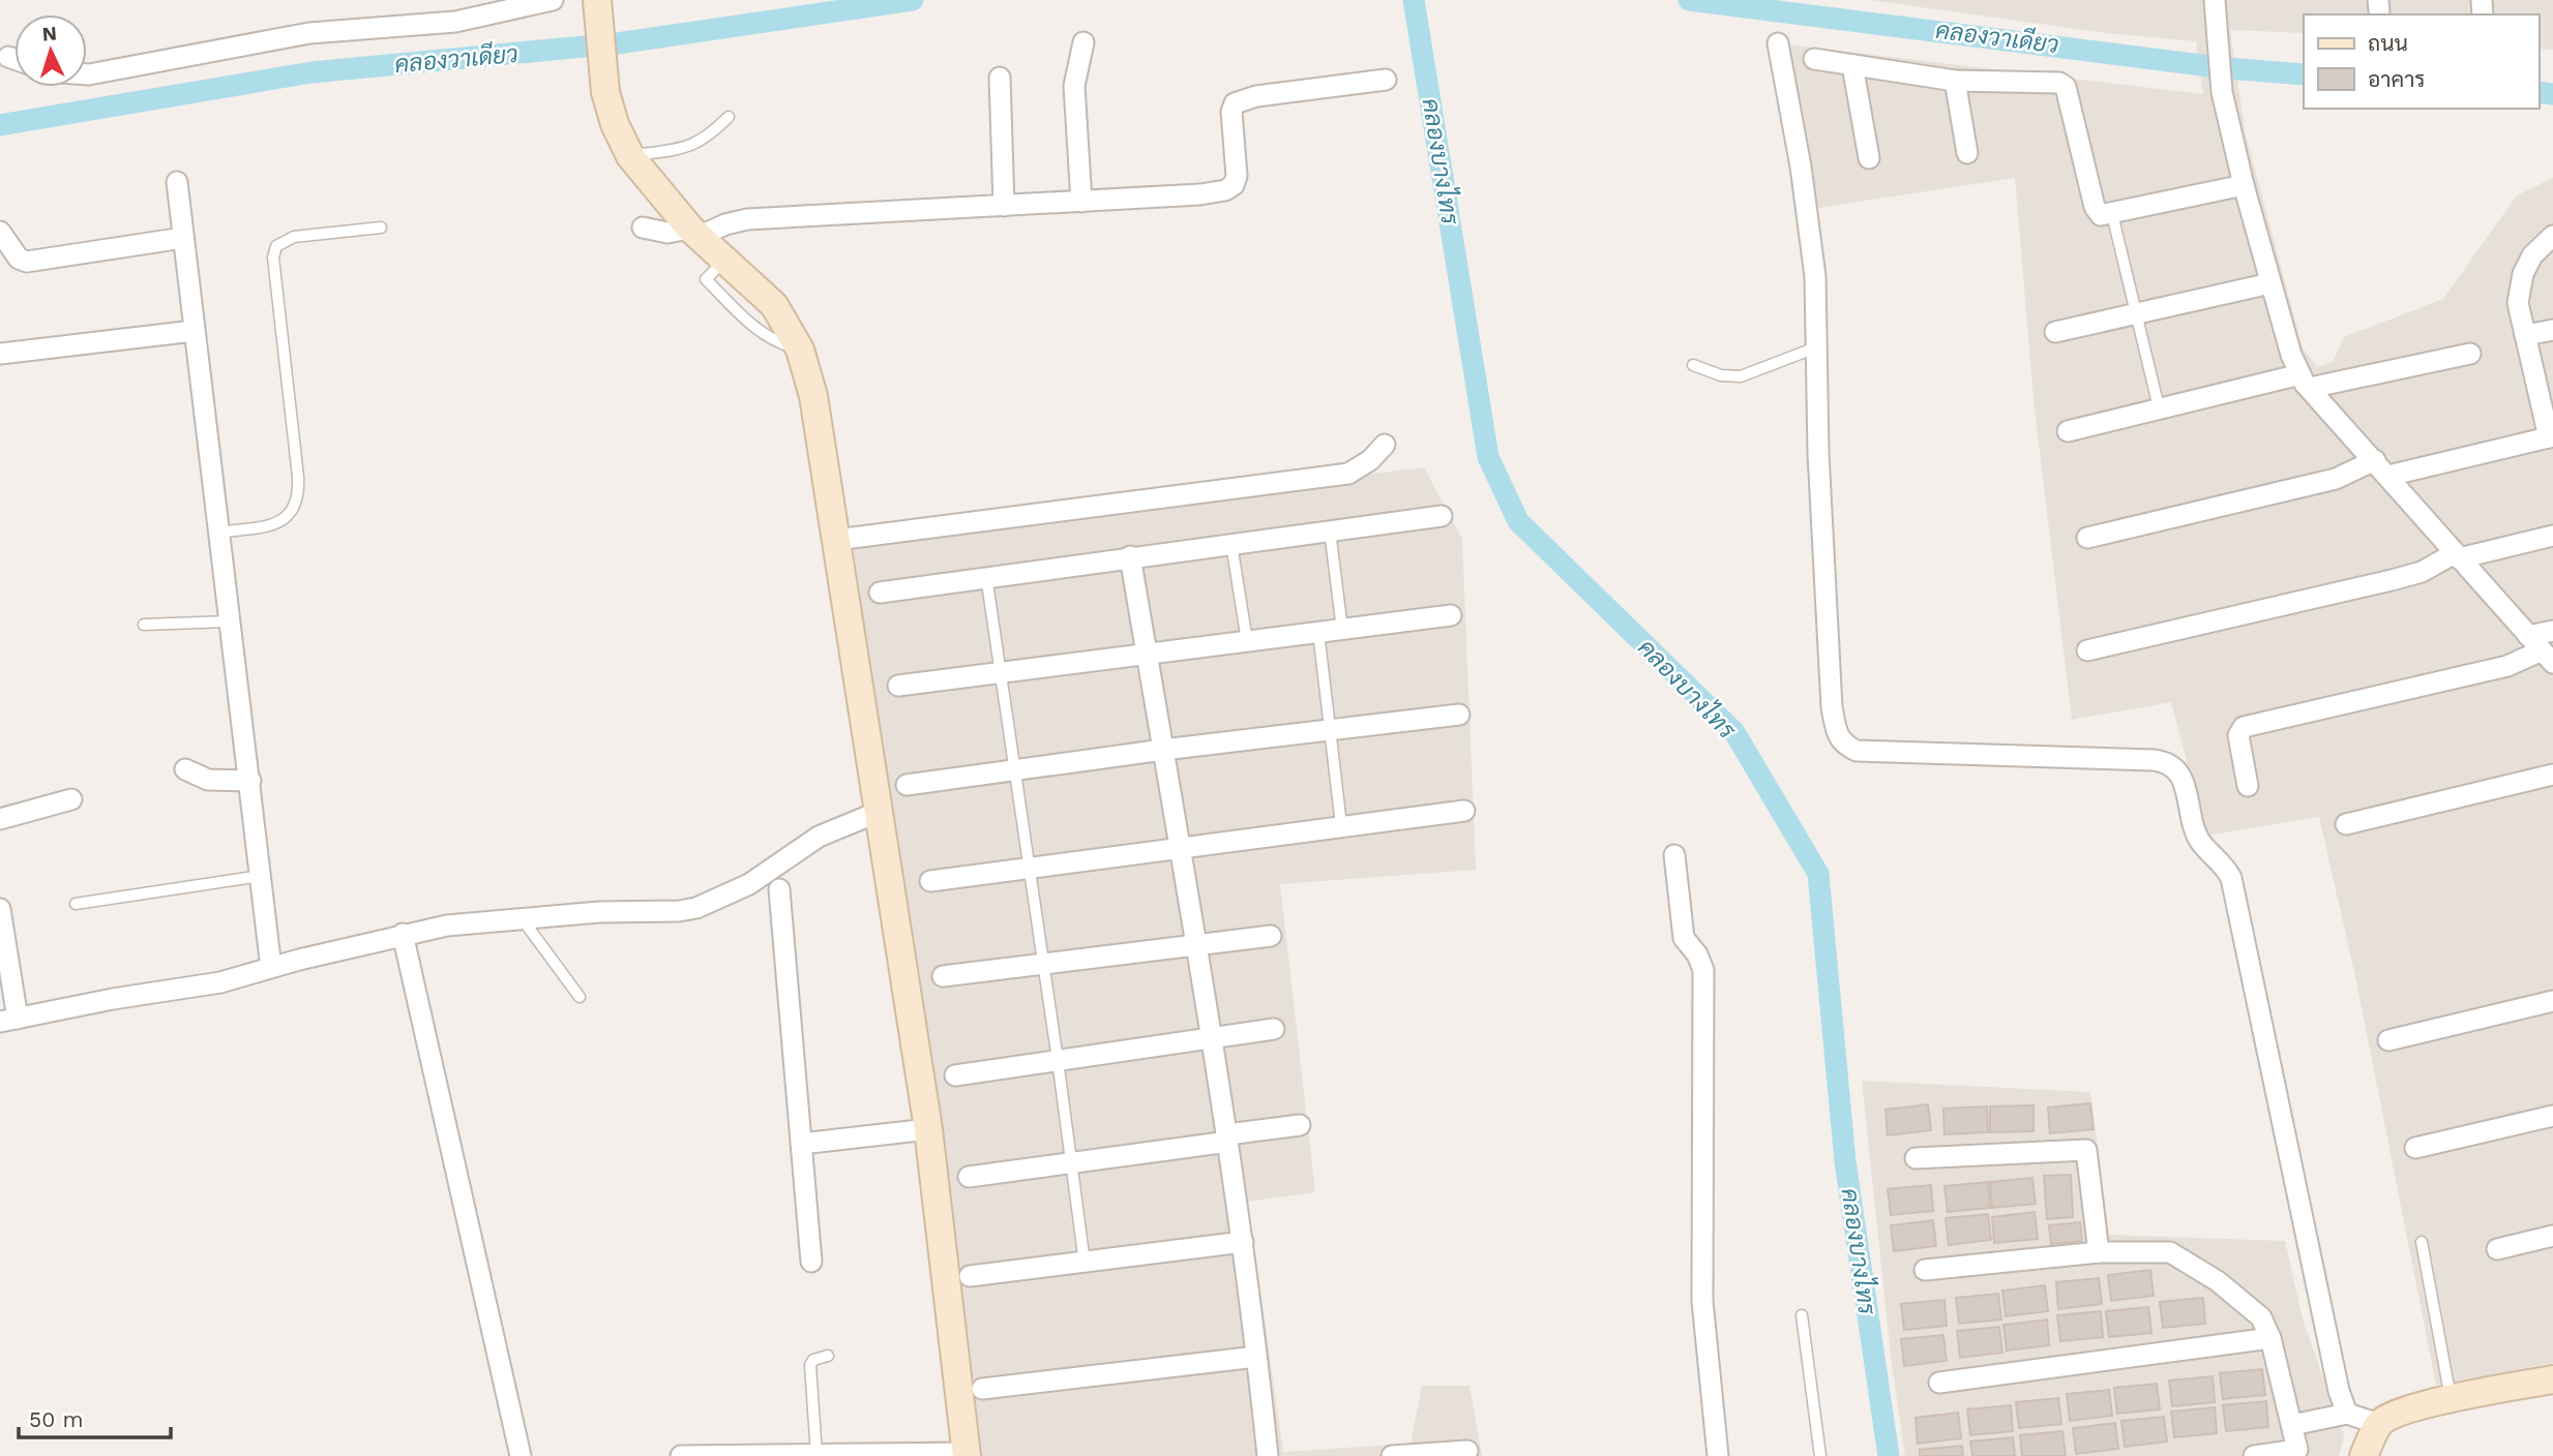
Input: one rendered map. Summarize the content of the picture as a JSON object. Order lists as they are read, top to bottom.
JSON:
{
  "water": ["คลองวาเดียว", "คลองบางไทร"],
  "legend": ["ถนน", "อาคาร"],
  "scale_bar": "50 m",
  "north": "top"
}
